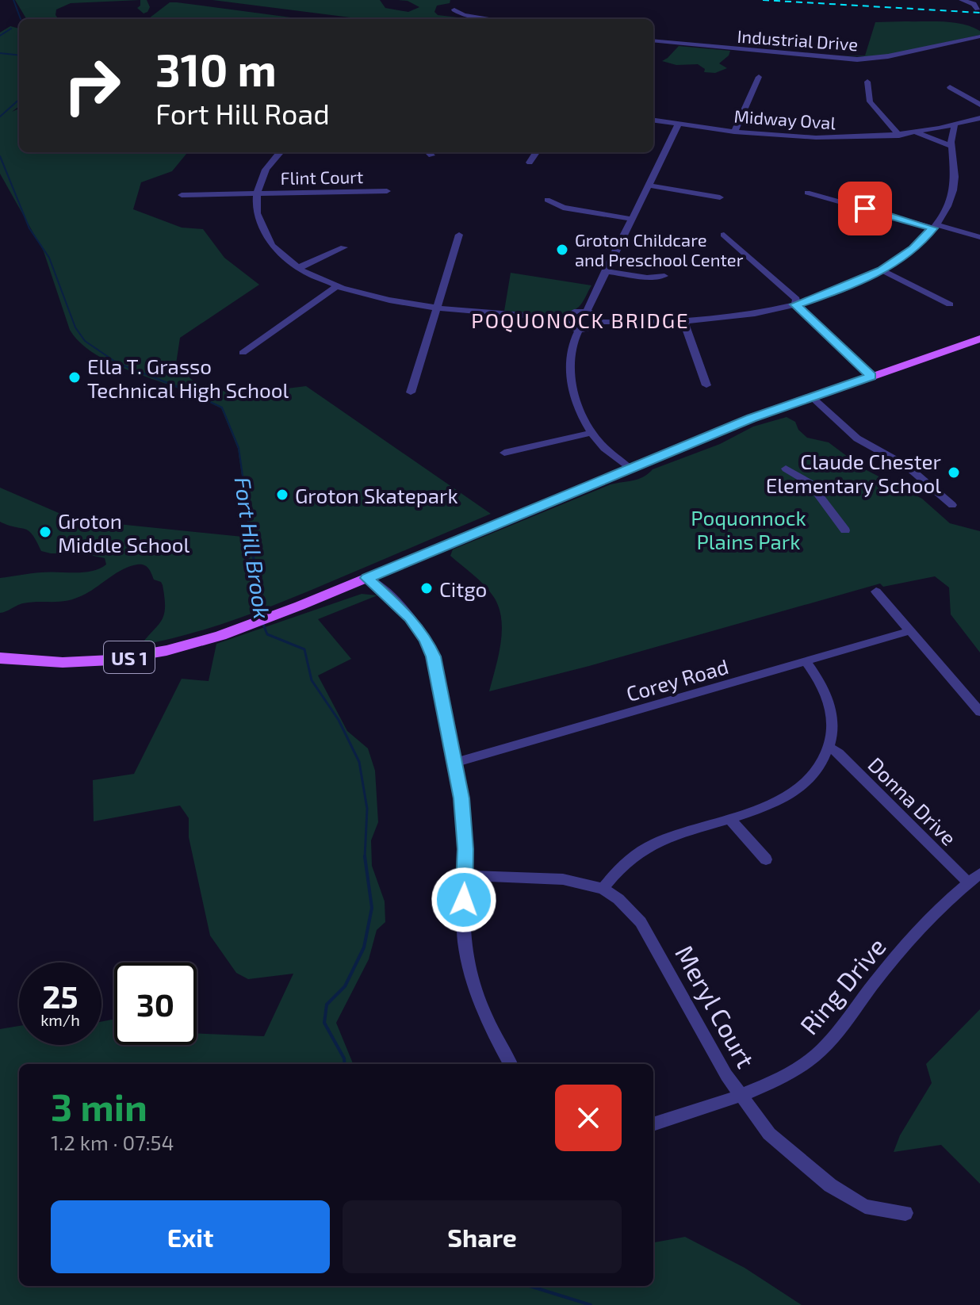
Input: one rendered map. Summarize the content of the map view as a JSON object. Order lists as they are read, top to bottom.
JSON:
{
  "streets": {
    "main road": ["US 1"],
    "street": [
      "Industrial Drive",
      "Midway Oval",
      "Flint Court",
      "Corey Road",
      "Donna Drive",
      "Ring Drive",
      "Meryl Court"
    ]
  },
  "crossings": [
    ["Donna Drive", "Ring Drive"],
    ["Ring Drive", "Meryl Court"]
  ],
  "districts": ["POQUONOCK BRIDGE"],
  "water": ["Fort Hill Brook"],
  "parks": ["Poquonnock Plains Park"],
  "places": [
    "Groton Childcare and Preschool Center",
    "Ella T. Grasso Technical High School",
    "Claude Chester Elementary School",
    "Groton Skatepark",
    "Groton Middle School",
    "Citgo"
  ],
  "page": {
    "turn": ["310 m", "Fort Hill Road"],
    "speed": "25 km/h",
    "limit": "30",
    "heading": ["3 min", "1.2 km · 07:54"],
    "buttons": ["Exit", "Share"]
  }
}
